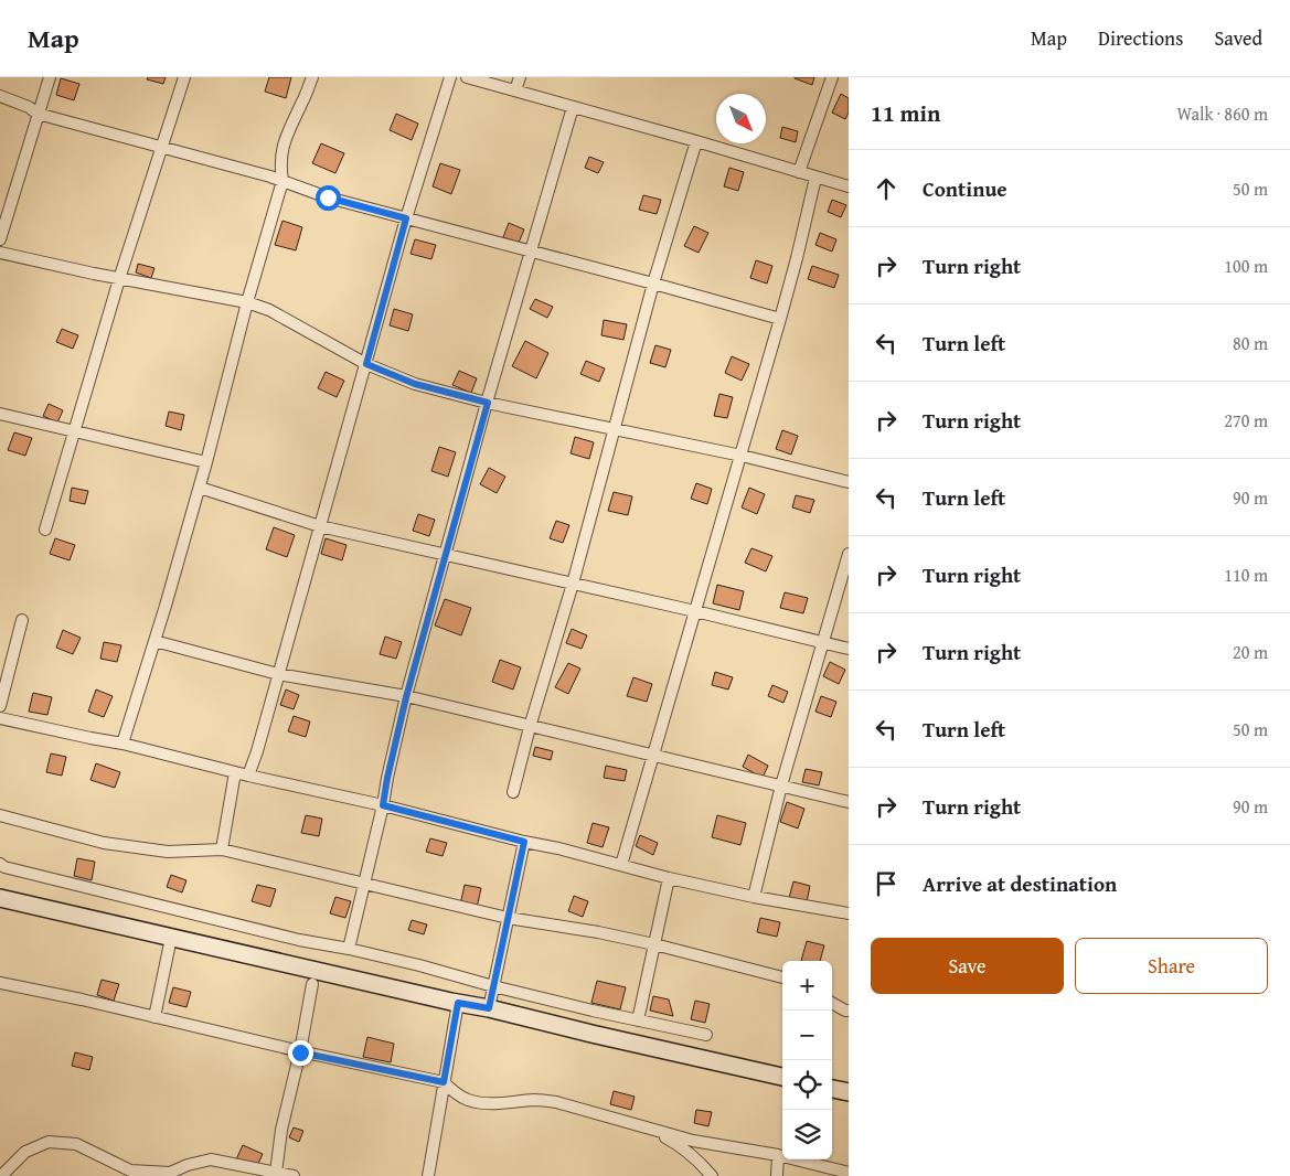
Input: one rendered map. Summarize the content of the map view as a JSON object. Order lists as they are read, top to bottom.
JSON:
{
  "north": "bottom right",
  "page": {
    "header": "Map",
    "nav": ["Map", "Directions", "Saved"],
    "heading": ["11 min", "Walk · 860 m"],
    "list": [
      ["Continue", "50 m"],
      ["Turn right", "100 m"],
      ["Turn left", "80 m"],
      ["Turn right", "270 m"],
      ["Turn left", "90 m"],
      ["Turn right", "110 m"],
      ["Turn right", "20 m"],
      ["Turn left", "50 m"],
      ["Turn right", "90 m"],
      "Arrive at destination"
    ],
    "buttons": ["Save", "Share"],
    "map_buttons": ["+", "−"]
  }
}
